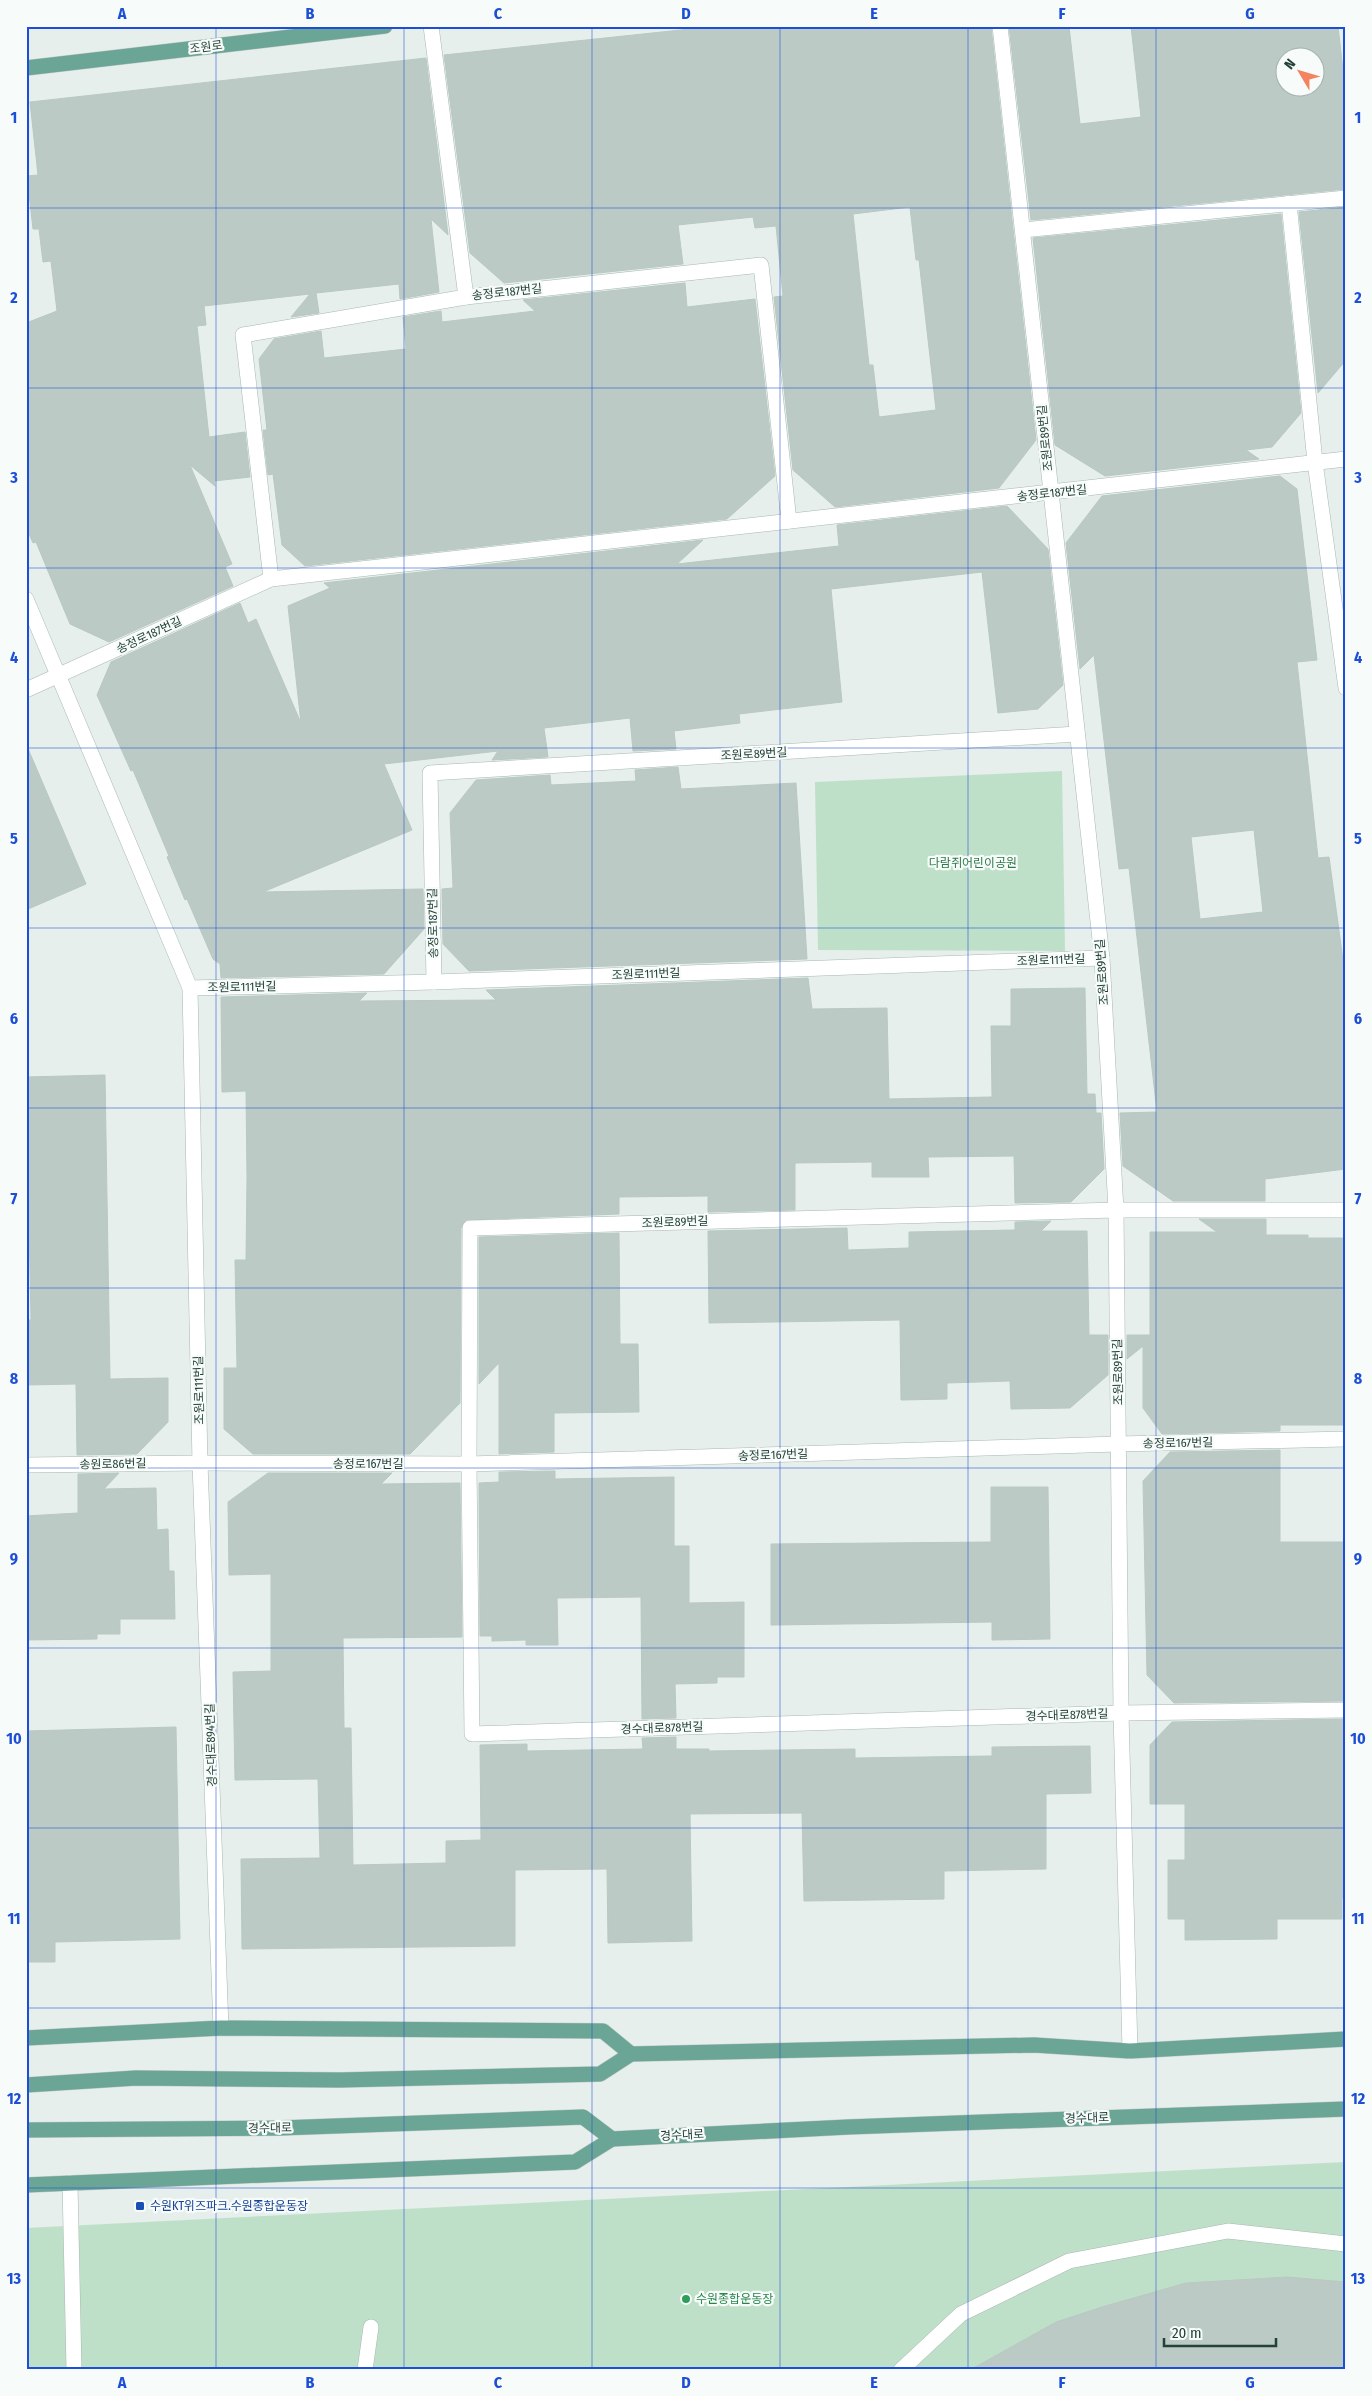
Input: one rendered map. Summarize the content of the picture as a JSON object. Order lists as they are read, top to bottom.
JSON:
{
  "streets": {
    "main road": ["조원로", "경수대로"],
    "street": [
      "송정로187번길",
      "조원로89번길",
      "조원로111번길",
      "송정로167번길",
      "송원로86번길",
      "경수대로878번길",
      "경수대로894번길"
    ]
  },
  "crossings": [
    ["송정로187번길", "조원로89번길"],
    ["송정로187번길", "조원로111번길"],
    ["조원로89번길", "조원로111번길"],
    ["조원로89번길", "송정로167번길"],
    ["조원로89번길", "경수대로878번길"],
    ["조원로111번길", "송정로167번길"],
    ["조원로111번길", "송원로86번길"],
    ["조원로111번길", "경수대로894번길"],
    ["송정로167번길", "송원로86번길"],
    ["송정로167번길", "경수대로878번길"],
    ["송정로167번길", "경수대로894번길"],
    ["송원로86번길", "경수대로894번길"]
  ],
  "parks": ["다람쥐어린이공원"],
  "places": {
    "transit": ["수원KT위즈파크.수원종합운동장"],
    "other": ["수원종합운동장"]
  },
  "scale_bar": "20 m",
  "north": "top left",
  "grid": {
    "columns": [
      "A",
      "B",
      "C",
      "D",
      "E",
      "F",
      "G"
    ],
    "rows": [
      "1",
      "2",
      "3",
      "4",
      "5",
      "6",
      "7",
      "8",
      "9",
      "10",
      "11",
      "12",
      "13"
    ]
  }
}
